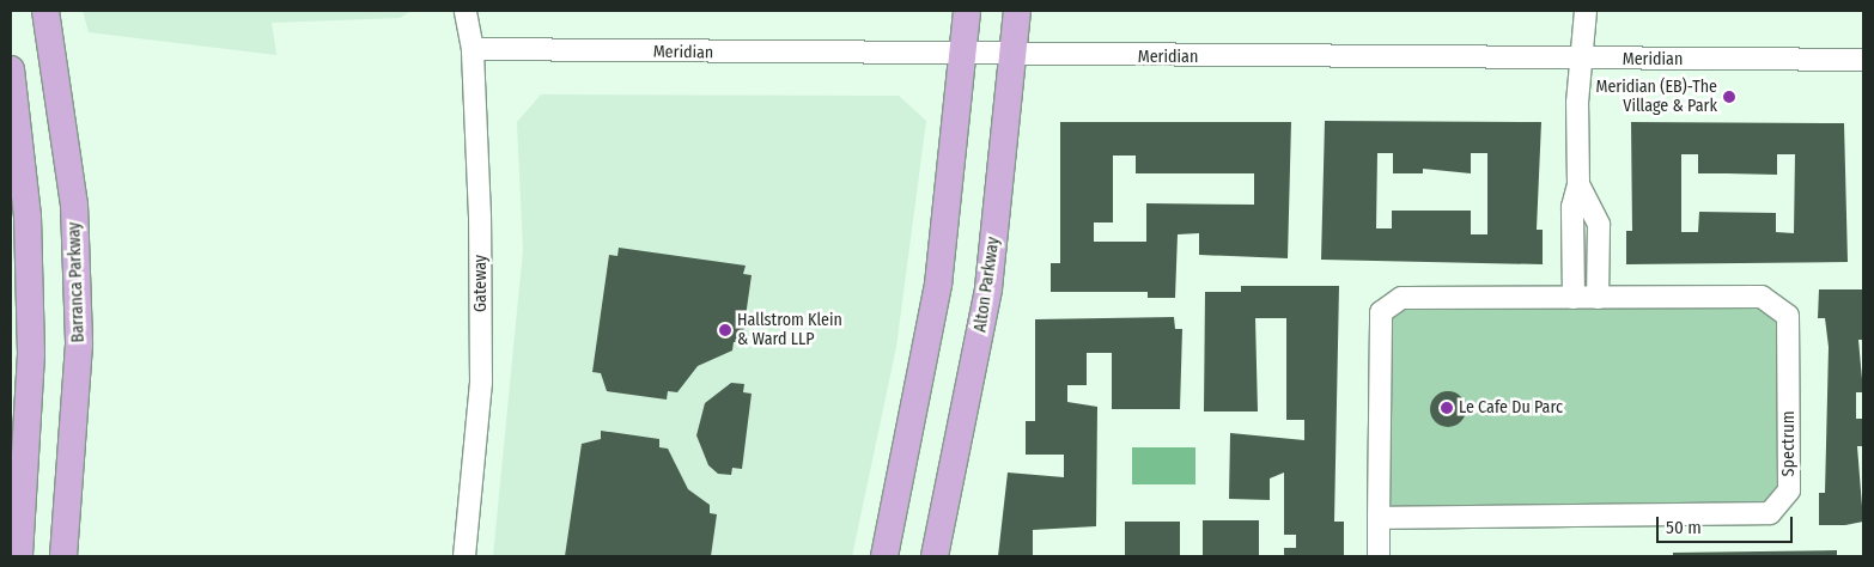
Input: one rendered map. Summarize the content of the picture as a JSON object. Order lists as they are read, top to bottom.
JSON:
{
  "streets": {
    "main road": ["Barranca Parkway", "Alton Parkway"],
    "street": ["Meridian", "Gateway", "Spectrum"]
  },
  "crossings": [
    ["Meridian", "Gateway"],
    ["Meridian", "Alton Parkway"]
  ],
  "places": ["Meridian (EB)-The Village & Park", "Hallstrom Klein & Ward LLP", "Le Cafe Du Parc"],
  "scale_bar": "50 m"
}
